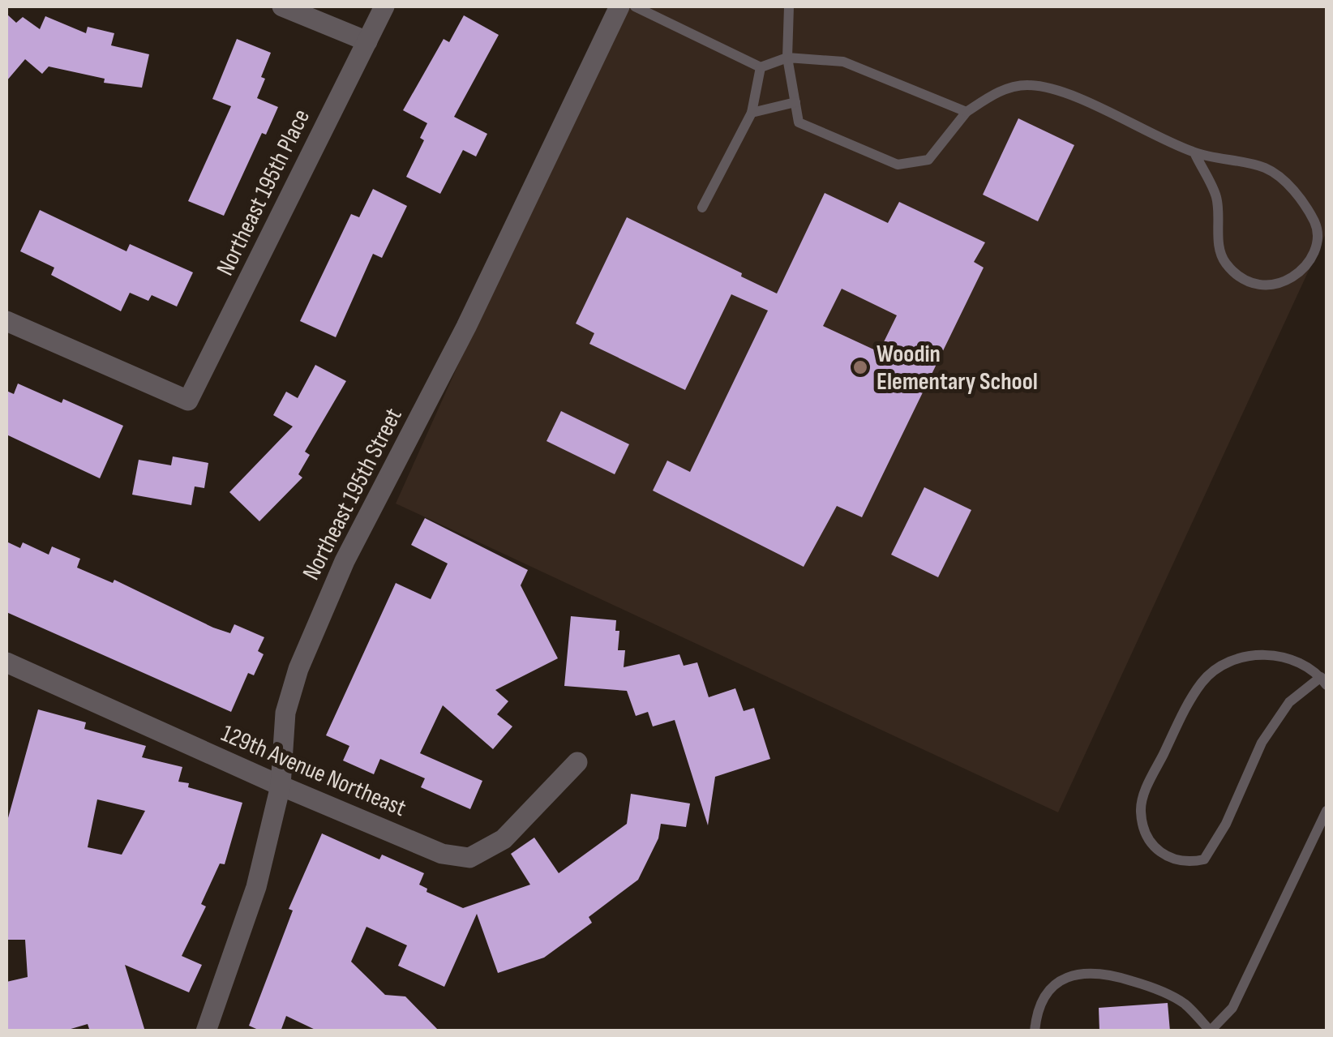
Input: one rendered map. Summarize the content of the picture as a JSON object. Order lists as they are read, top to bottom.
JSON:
{
  "streets": {
    "street": ["Northeast 195th Place", "Northeast 195th Street", "129th Avenue Northeast"]
  },
  "crossings": [
    ["Northeast 195th Street", "129th Avenue Northeast"]
  ],
  "places": ["Woodin Elementary School"]
}
